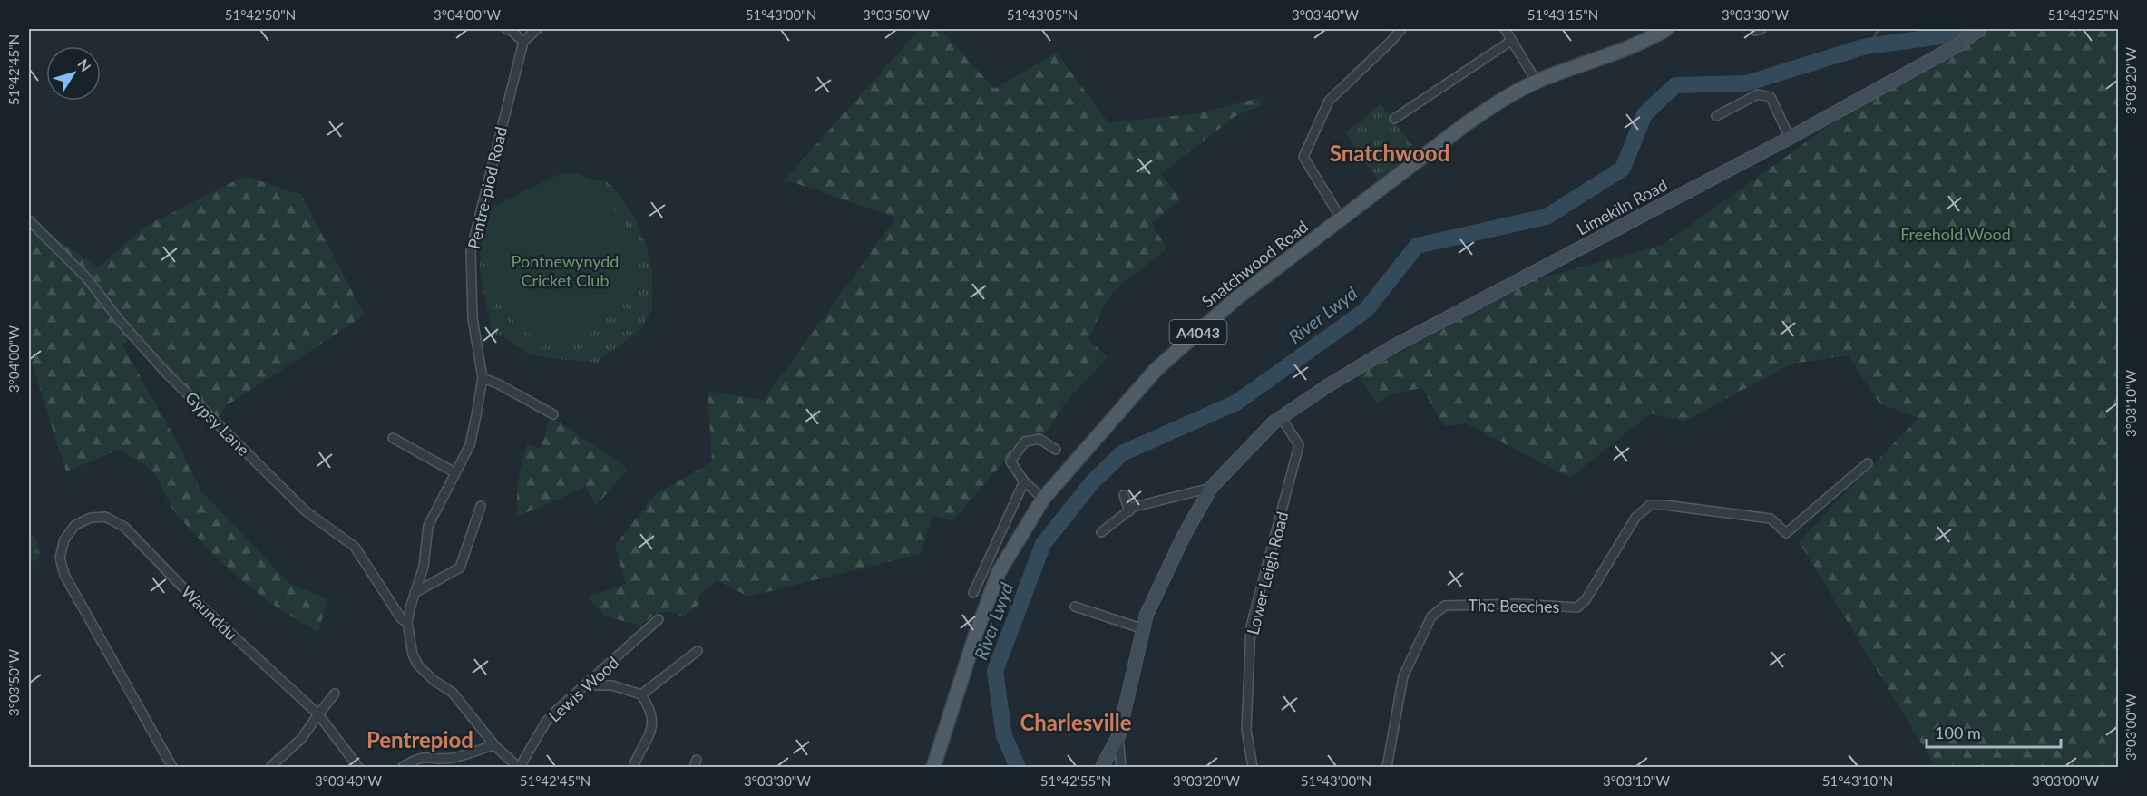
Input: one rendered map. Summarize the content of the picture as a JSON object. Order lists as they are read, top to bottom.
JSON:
{
  "streets": {
    "main road": ["Limekiln Road", "Snatchwood Road", "A4043"],
    "street": [
      "Pentre-piod Road",
      "Gypsy Lane",
      "Lower Leigh Road",
      "The Beeches",
      "Waunddu",
      "Lewis Wood"
    ]
  },
  "crossings": [
    ["Pentre-piod Road", "Gypsy Lane"],
    ["Pentre-piod Road", "Lewis Wood"],
    ["Limekiln Road", "Lower Leigh Road"]
  ],
  "districts": ["Snatchwood", "Charlesville", "Pentrepiod"],
  "water": ["River Lwyd"],
  "parks": ["Freehold Wood", "Pontnewynydd Cricket Club"],
  "scale_bar": "100 m",
  "north": "top right",
  "coordinates": [
    "51°42'50\"N",
    "3°04'00\"W",
    "51°43'00\"N",
    "3°03'50\"W",
    "51°43'05\"N",
    "3°03'40\"W",
    "51°43'15\"N",
    "3°03'30\"W",
    "51°43'25\"N",
    "51°42'45\"N",
    "3°03'20\"W",
    "3°03'10\"W",
    "3°03'00\"W",
    "51°42'55\"N",
    "51°43'10\"N"
  ]
}
